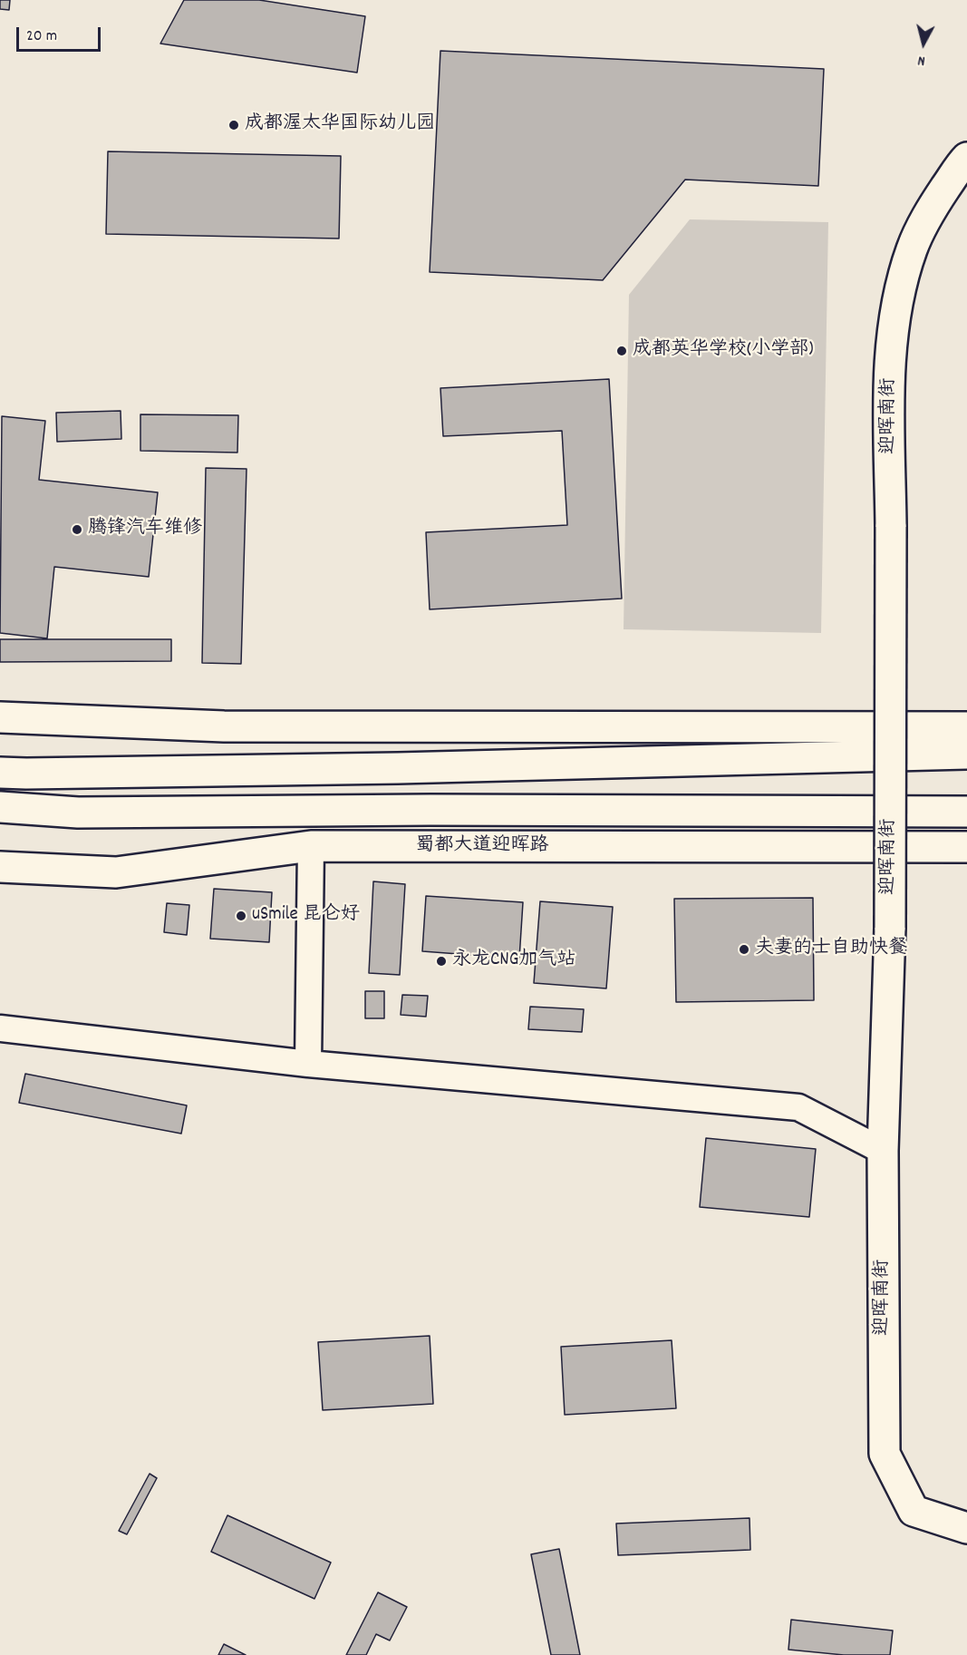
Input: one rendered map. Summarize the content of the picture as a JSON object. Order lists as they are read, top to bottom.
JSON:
{
  "streets": {
    "main road": ["迎晖南街", "蜀都大道迎晖路"]
  },
  "places": [
    "成都渥太华国际幼儿园",
    "成都英华学校(小学部)",
    "腾锋汽车维修",
    "uSmile 昆仑好",
    "夫妻的士自助快餐",
    "永龙CNG加气站"
  ],
  "scale_bar": "20 m",
  "north": "bottom"
}
